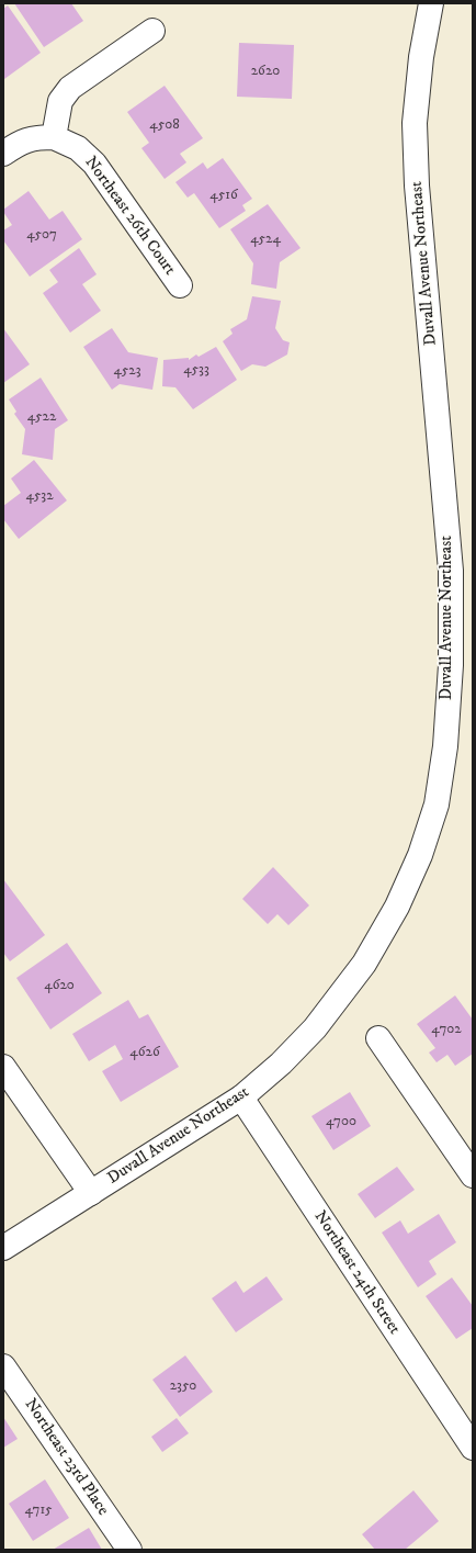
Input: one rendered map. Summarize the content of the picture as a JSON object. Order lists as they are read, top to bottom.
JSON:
{
  "streets": {
    "main road": [
      "Northeast 26th Court",
      "Duvall Avenue Northeast",
      "Northeast 24th Street",
      "Northeast 23rd Place"
    ]
  },
  "crossings": [
    ["Duvall Avenue Northeast", "Northeast 24th Street"]
  ],
  "house_numbers": [
    "2620",
    "4508",
    "4516",
    "4507",
    "4524",
    "4533",
    "4523",
    "4522",
    "4532",
    "4620",
    "4702",
    "4626",
    "4700",
    "2350",
    "4715"
  ]
}
